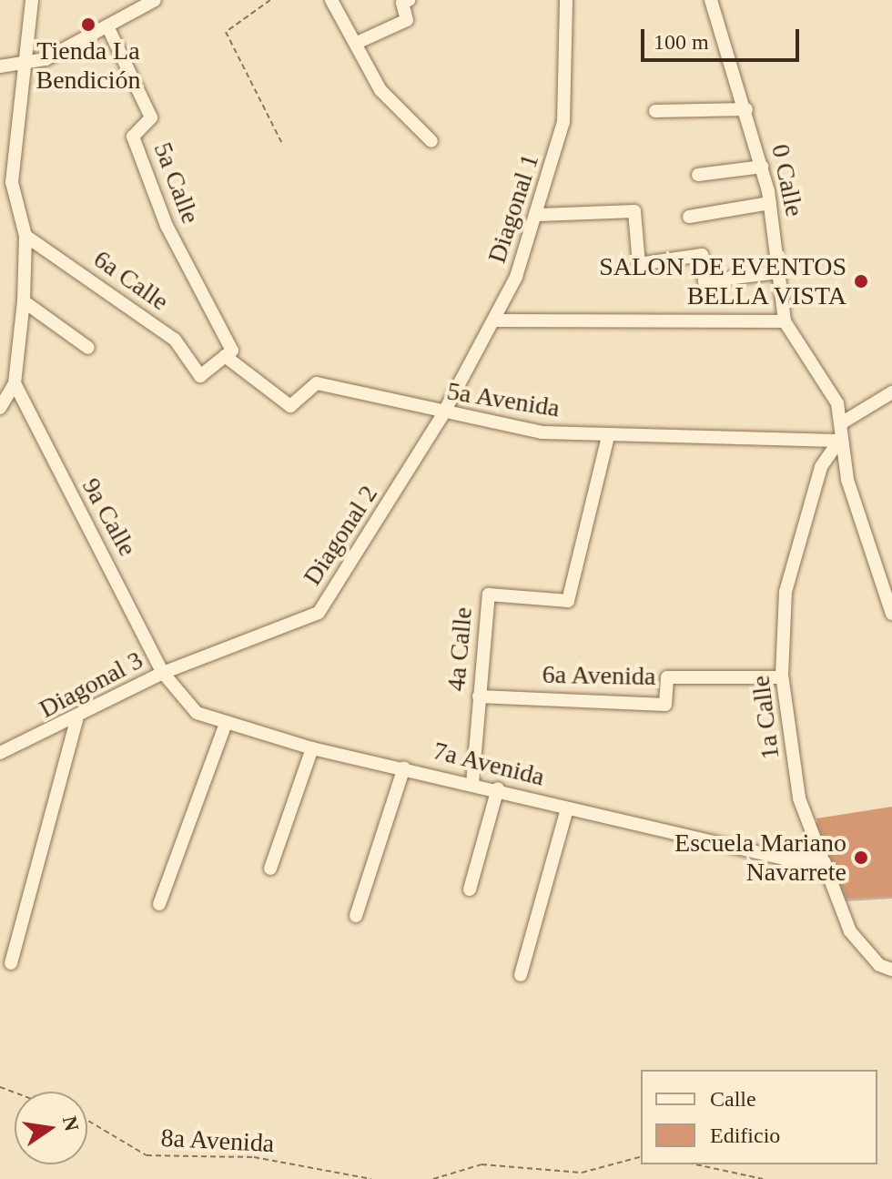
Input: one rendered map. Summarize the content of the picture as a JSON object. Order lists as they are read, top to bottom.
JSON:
{
  "streets": {
    "street": [
      "0 Calle",
      "5a Calle",
      "Diagonal 1",
      "6a Calle",
      "5a Avenida",
      "9a Calle",
      "Diagonal 2",
      "4a Calle",
      "6a Avenida",
      "Diagonal 3",
      "1a Calle",
      "7a Avenida"
    ],
    "path": ["8a Avenida"]
  },
  "crossings": [
    ["0 Calle", "5a Avenida"],
    ["0 Calle", "1a Calle"],
    ["5a Calle", "6a Calle"],
    ["5a Calle", "5a Avenida"],
    ["Diagonal 1", "5a Avenida"],
    ["Diagonal 1", "Diagonal 2"],
    ["6a Calle", "5a Avenida"],
    ["5a Avenida", "Diagonal 2"],
    ["5a Avenida", "4a Calle"],
    ["5a Avenida", "1a Calle"],
    ["9a Calle", "Diagonal 2"],
    ["9a Calle", "Diagonal 3"],
    ["9a Calle", "7a Avenida"],
    ["Diagonal 2", "Diagonal 3"],
    ["Diagonal 2", "7a Avenida"],
    ["4a Calle", "6a Avenida"],
    ["4a Calle", "7a Avenida"],
    ["6a Avenida", "1a Calle"],
    ["Diagonal 3", "7a Avenida"],
    ["1a Calle", "7a Avenida"]
  ],
  "places": ["Tienda La Bendición", "SALON DE EVENTOS BELLA VISTA", "Escuela Mariano Navarrete"],
  "legend": ["Calle", "Edificio"],
  "scale_bar": "100 m",
  "north": "right"
}
